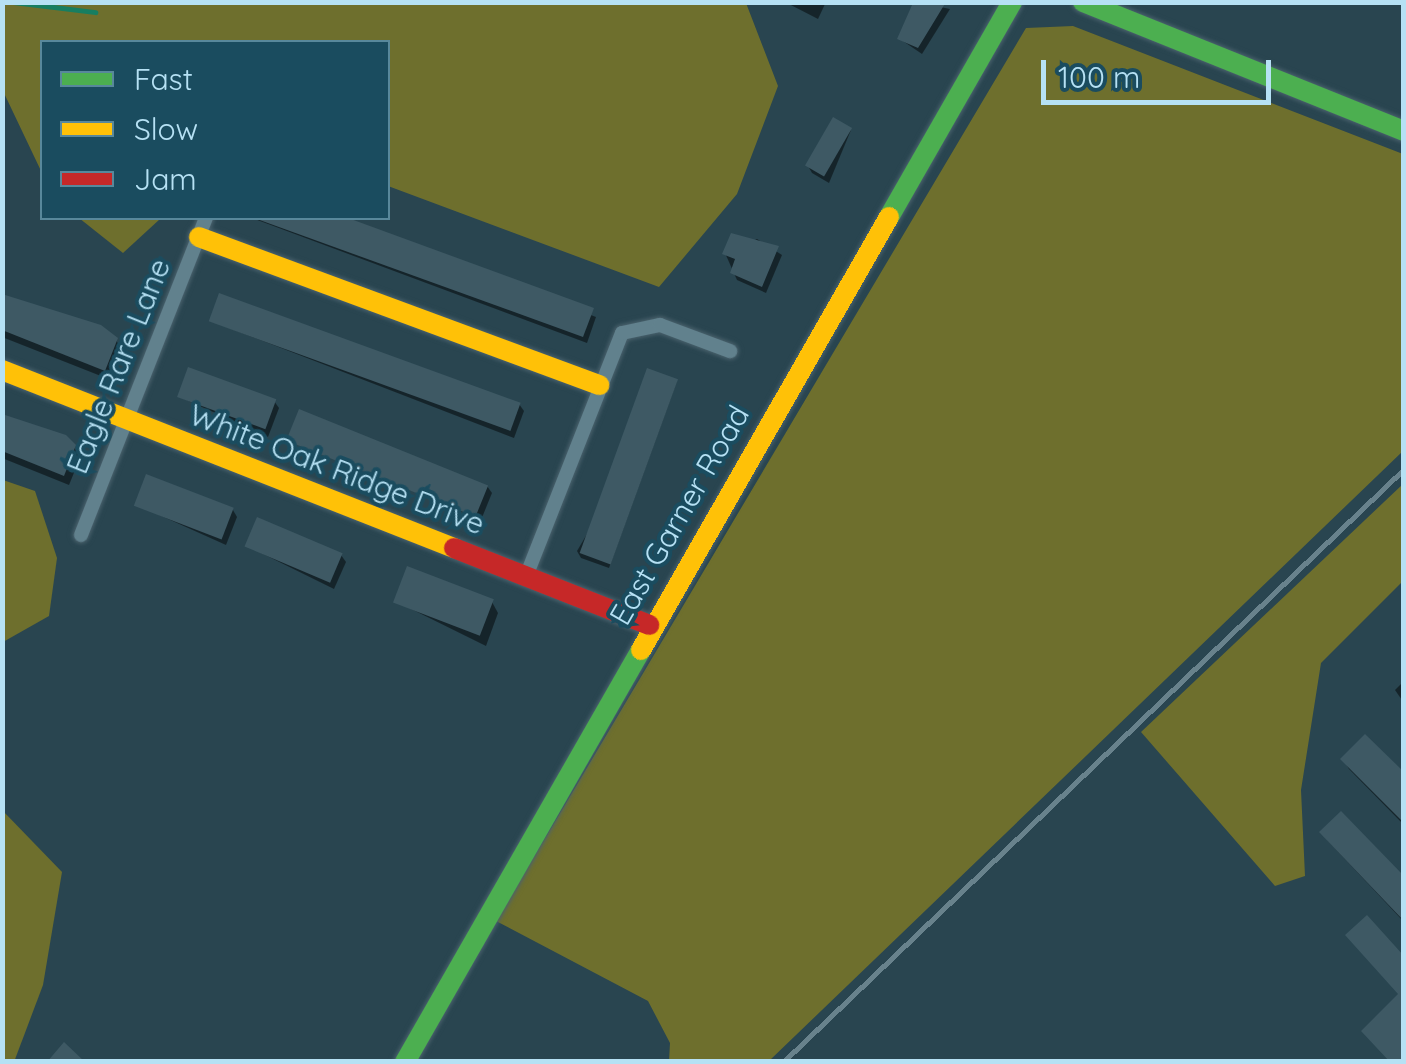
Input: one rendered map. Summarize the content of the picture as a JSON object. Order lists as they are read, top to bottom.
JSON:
{
  "streets": {
    "main road": ["White Oak Ridge Drive", "East Garner Road"],
    "street": ["Eagle Rare Lane"]
  },
  "crossings": [
    ["Eagle Rare Lane", "White Oak Ridge Drive"],
    ["White Oak Ridge Drive", "East Garner Road"]
  ],
  "legend": ["Fast", "Slow", "Jam"],
  "scale_bar": "100 m"
}
